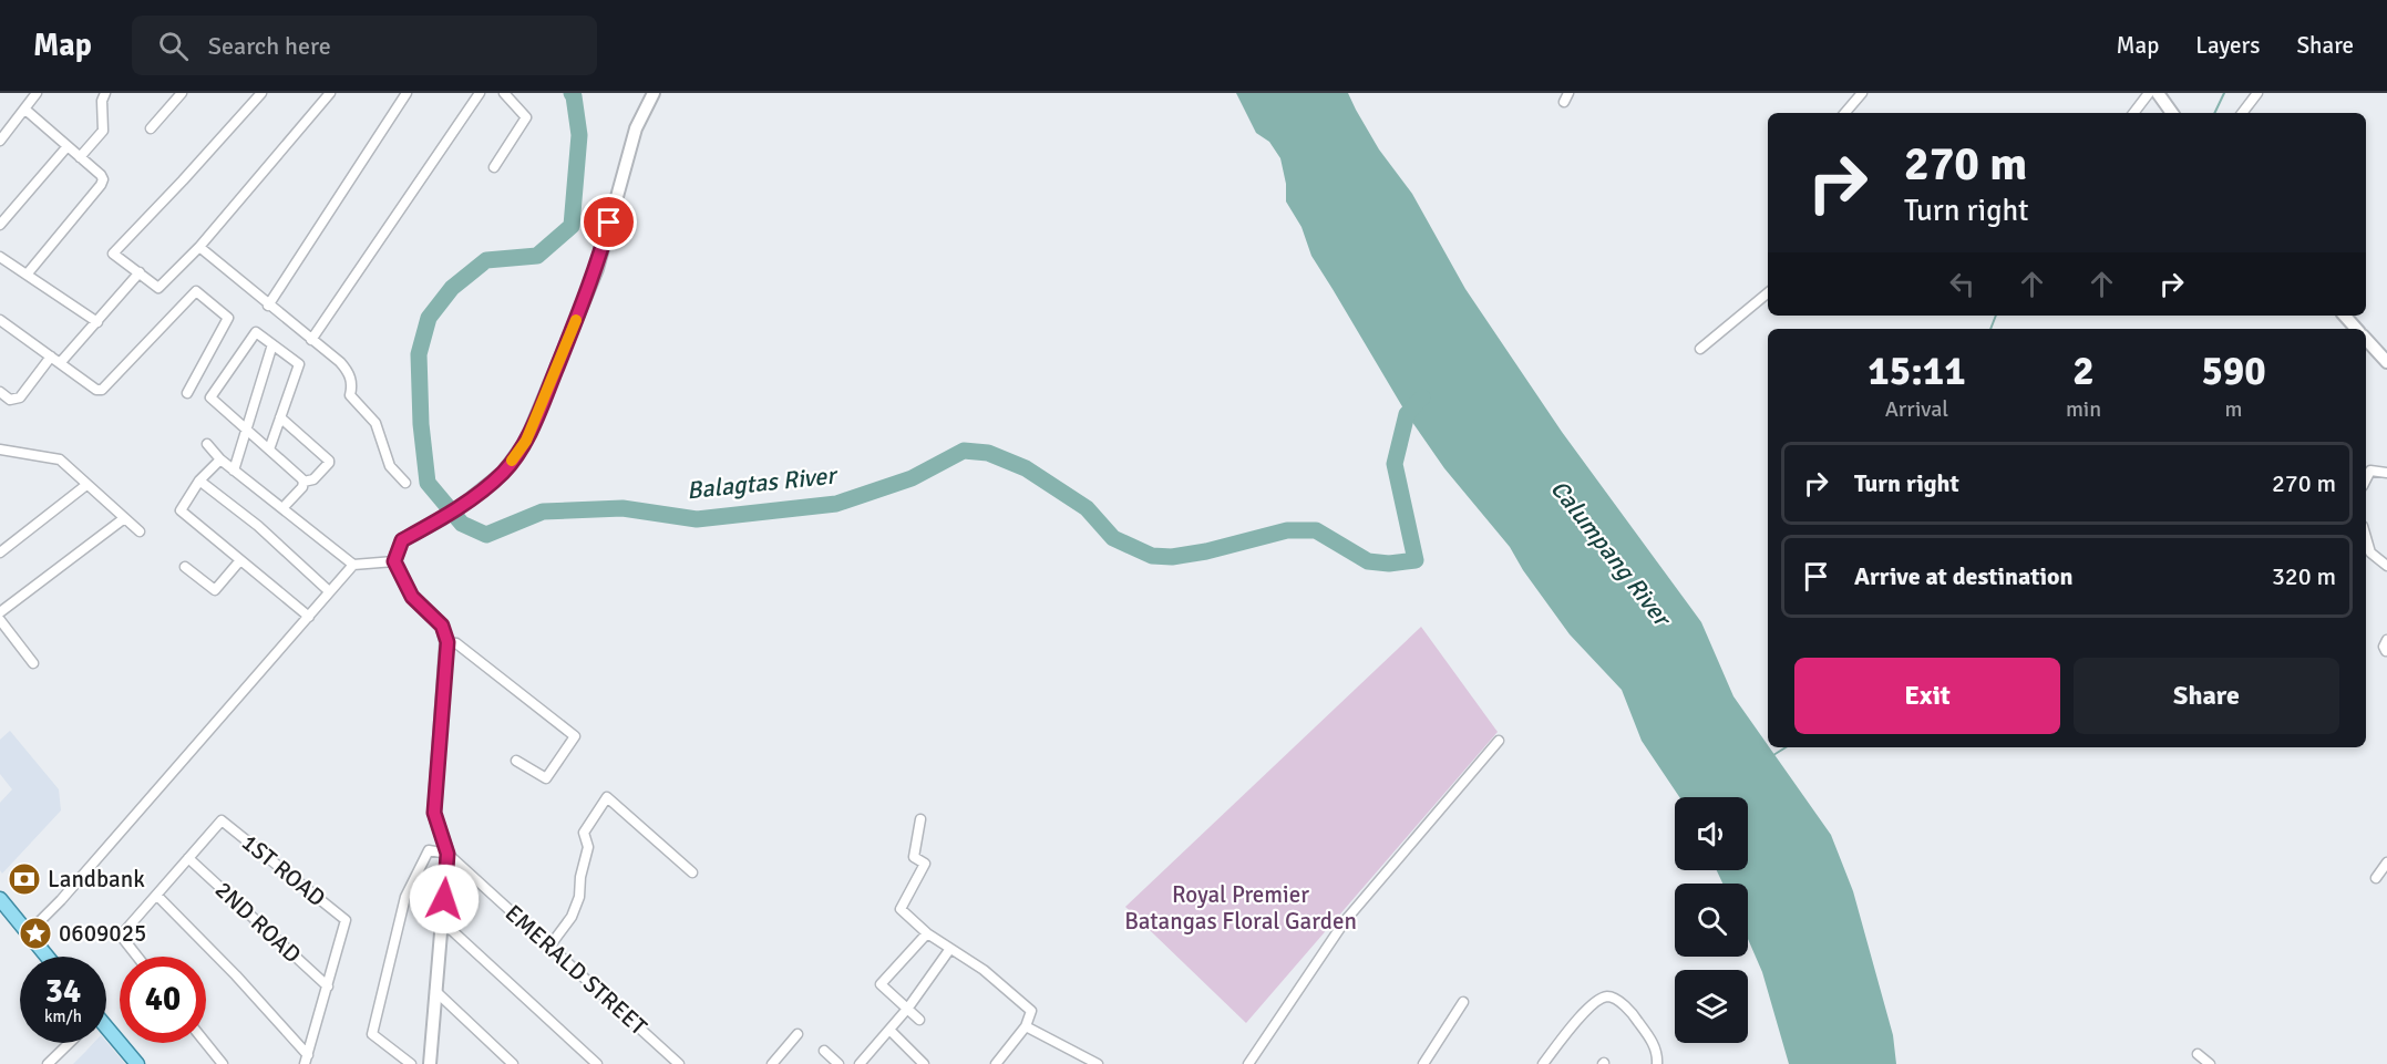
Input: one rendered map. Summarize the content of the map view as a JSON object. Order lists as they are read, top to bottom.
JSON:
{
  "streets": {
    "street": ["1ST ROAD", "2ND ROAD", "EMERALD STREET"]
  },
  "crossings": [
    ["1ST ROAD", "2ND ROAD"]
  ],
  "water": ["Balagtas River", "Calumpang River"],
  "parks": ["Royal Premier Batangas Floral Garden"],
  "places": {
    "bank": ["Landbank"],
    "place": ["0609025"]
  },
  "page": {
    "header": "Map",
    "search": "Search here",
    "nav": ["Map", "Layers", "Share"],
    "turn": ["270 m", "Turn right"],
    "eta": [
      "15:11",
      "Arrival",
      "2",
      "min",
      "590",
      "m"
    ],
    "list": [
      {
        "name": "Turn right",
        "value": "270 m"
      },
      {
        "name": "Arrive at destination",
        "value": "320 m"
      }
    ],
    "buttons": ["Exit", "Share"],
    "speed": "34 km/h",
    "limit": "40"
  }
}
